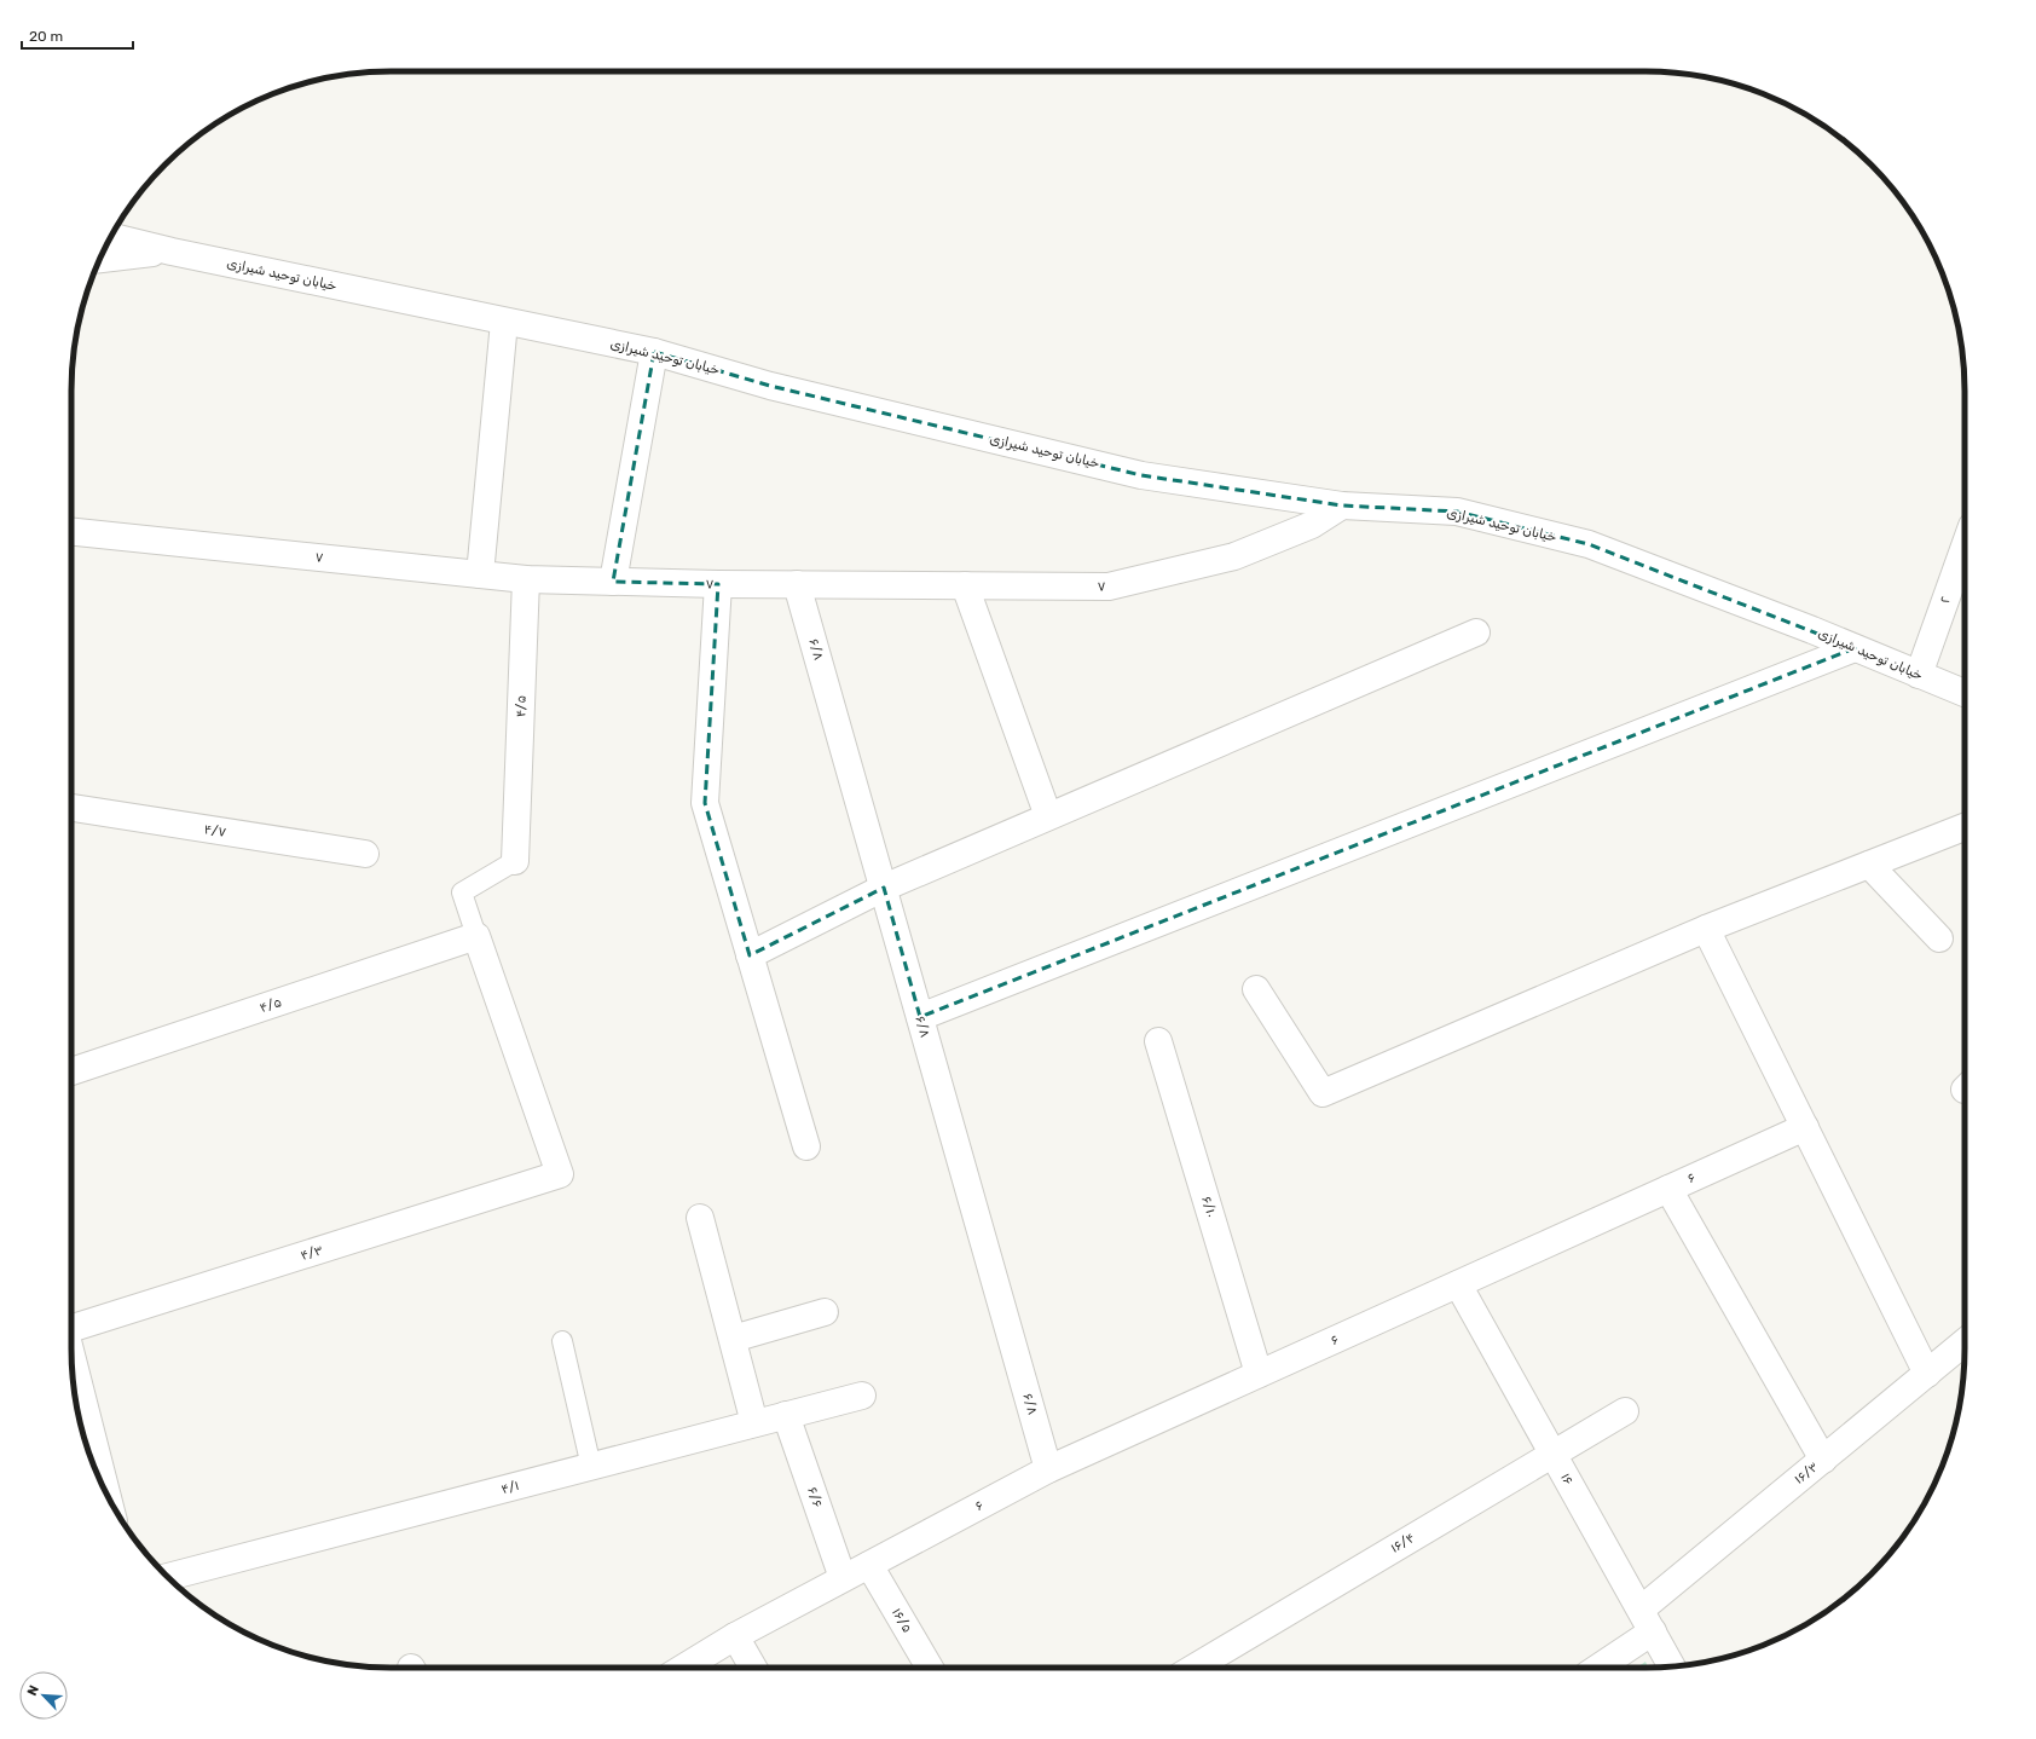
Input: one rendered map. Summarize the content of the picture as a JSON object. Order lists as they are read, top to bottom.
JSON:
{
  "streets": {
    "street": [
      "خیابان توحید شیرازی",
      "۷",
      "۲",
      "۶/۸",
      "۴/۵",
      "۴/۷",
      "۶",
      "۶/۱۰",
      "۴/۳",
      "۱۶/۳",
      "۱۶",
      "۴/۱",
      "۶/۶",
      "۱۶/۴",
      "۱۶/۵"
    ]
  },
  "crossings": [
    ["خیابان توحید شیرازی", "۷"],
    ["خیابان توحید شیرازی", "۲"],
    ["۷", "۶/۸"],
    ["۷", "۴/۵"],
    ["۶/۸", "۶"],
    ["۴/۵", "۴/۳"],
    ["۶", "۶/۱۰"],
    ["۶", "۱۶"],
    ["۶", "۶/۶"],
    ["۶", "۱۶/۵"],
    ["۱۶/۳", "۱۶"],
    ["۱۶", "۱۶/۴"],
    ["۴/۱", "۶/۶"]
  ],
  "scale_bar": "20 m",
  "north": "top left"
}
